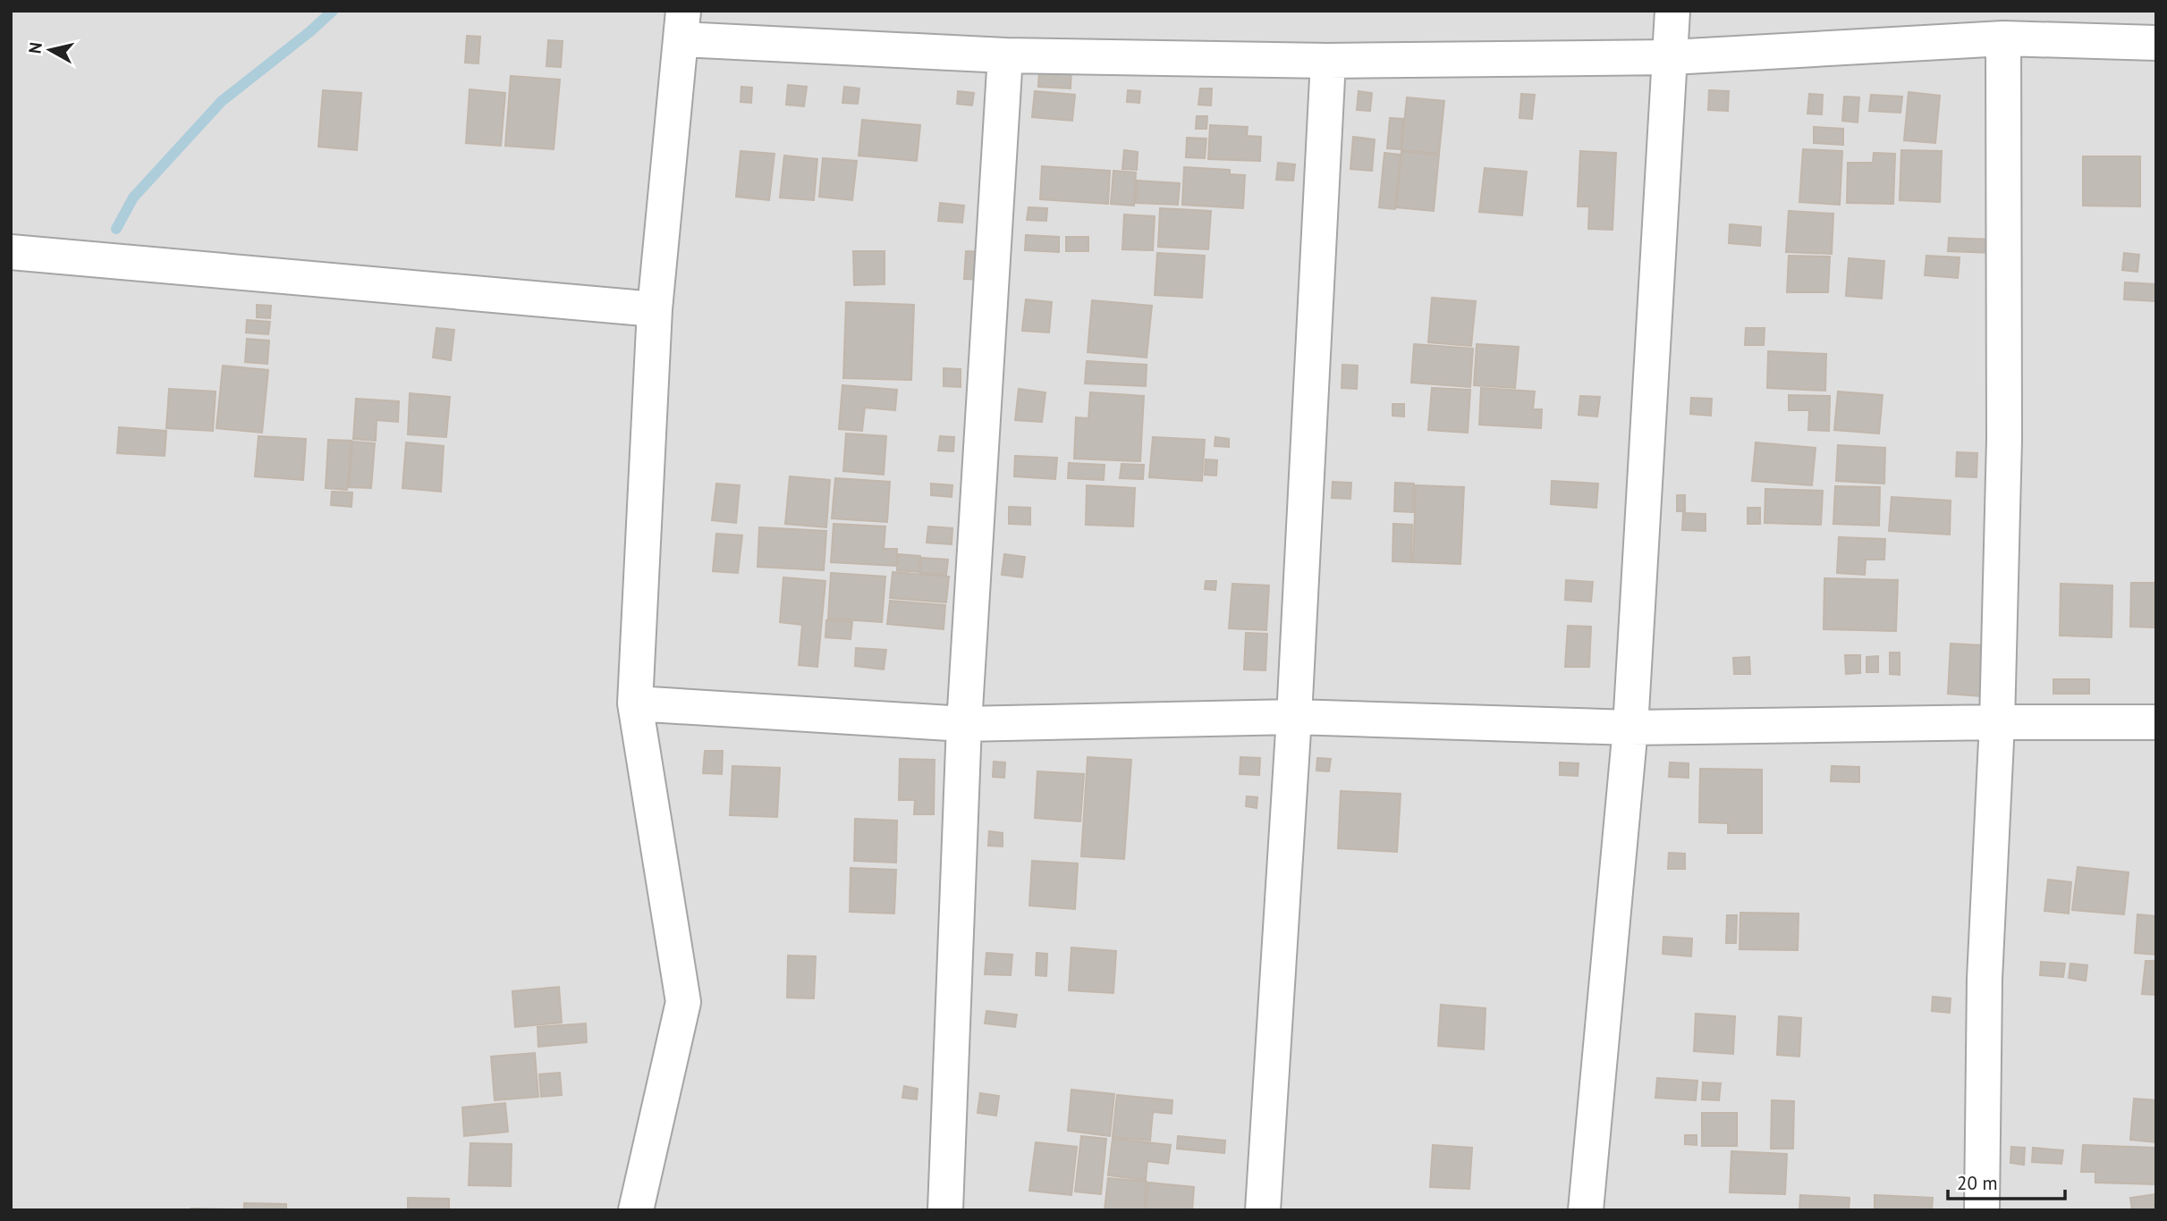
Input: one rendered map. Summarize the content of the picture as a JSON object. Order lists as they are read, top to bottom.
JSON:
{
  "scale_bar": "20 m",
  "north": "left"
}
